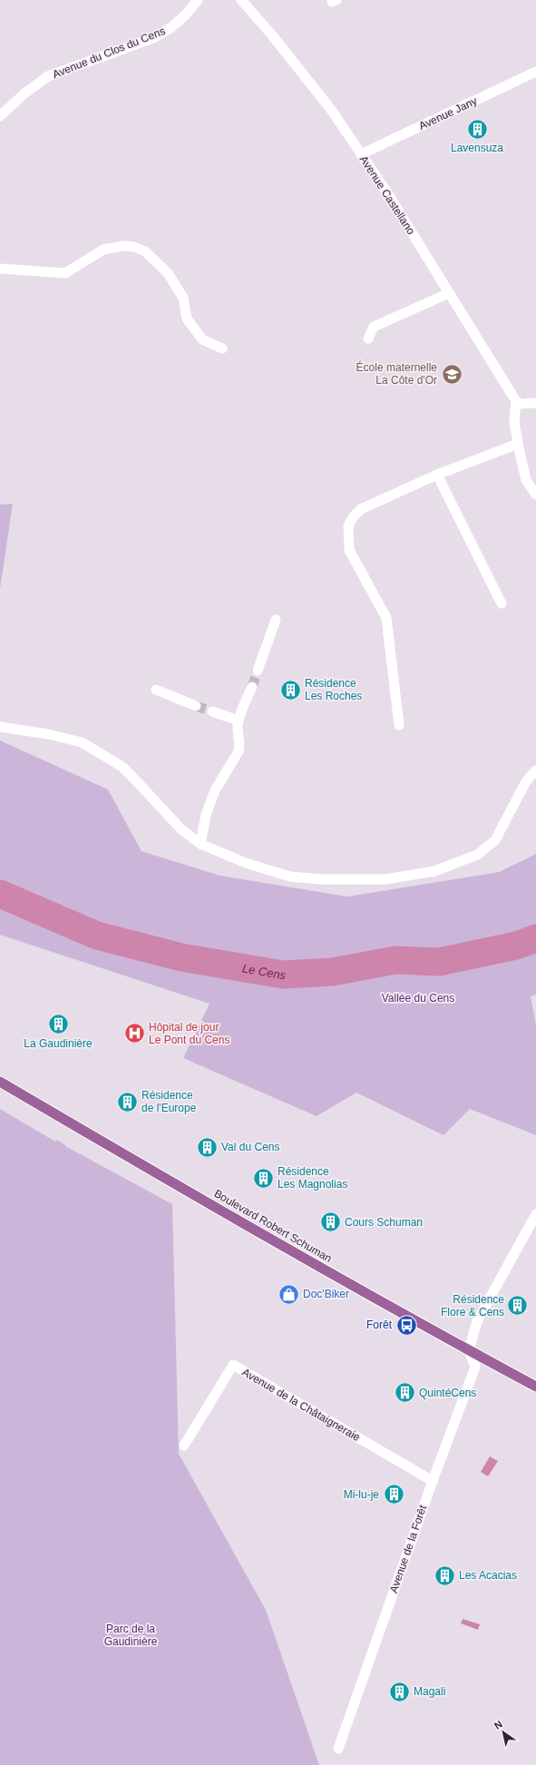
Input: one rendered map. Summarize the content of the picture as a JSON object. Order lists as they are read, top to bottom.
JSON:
{
  "streets": {
    "main road": ["Boulevard Robert Schuman"],
    "street": [
      "Avenue du Clos du Cens",
      "Avenue Jany",
      "Avenue Castellano",
      "Avenue de la Châtaigneraie",
      "Avenue de la Forêt"
    ]
  },
  "crossings": [
    ["Avenue Jany", "Avenue Castellano"],
    ["Boulevard Robert Schuman", "Avenue de la Forêt"],
    ["Avenue de la Châtaigneraie", "Avenue de la Forêt"]
  ],
  "water": ["Le Cens"],
  "parks": ["Vallée du Cens", "Parc de la Gaudinière"],
  "places": {
    "building": [
      "Lavensuza",
      "Résidence Les Roches",
      "La Gaudinière",
      "Résidence de l'Europe",
      "Val du Cens",
      "Résidence Les Magnolias",
      "Cours Schuman",
      "Résidence Flore & Cens",
      "QuintéCens",
      "Mi-lu-je",
      "Les Acacias",
      "Magali"
    ],
    "school or university": ["École maternelle La Côte d'Or"],
    "hospital": ["Hôpital de jour Le Pont du Cens"],
    "shop": ["Doc'Biker"],
    "bus stop": ["Forêt"]
  },
  "north": "top left"
}
